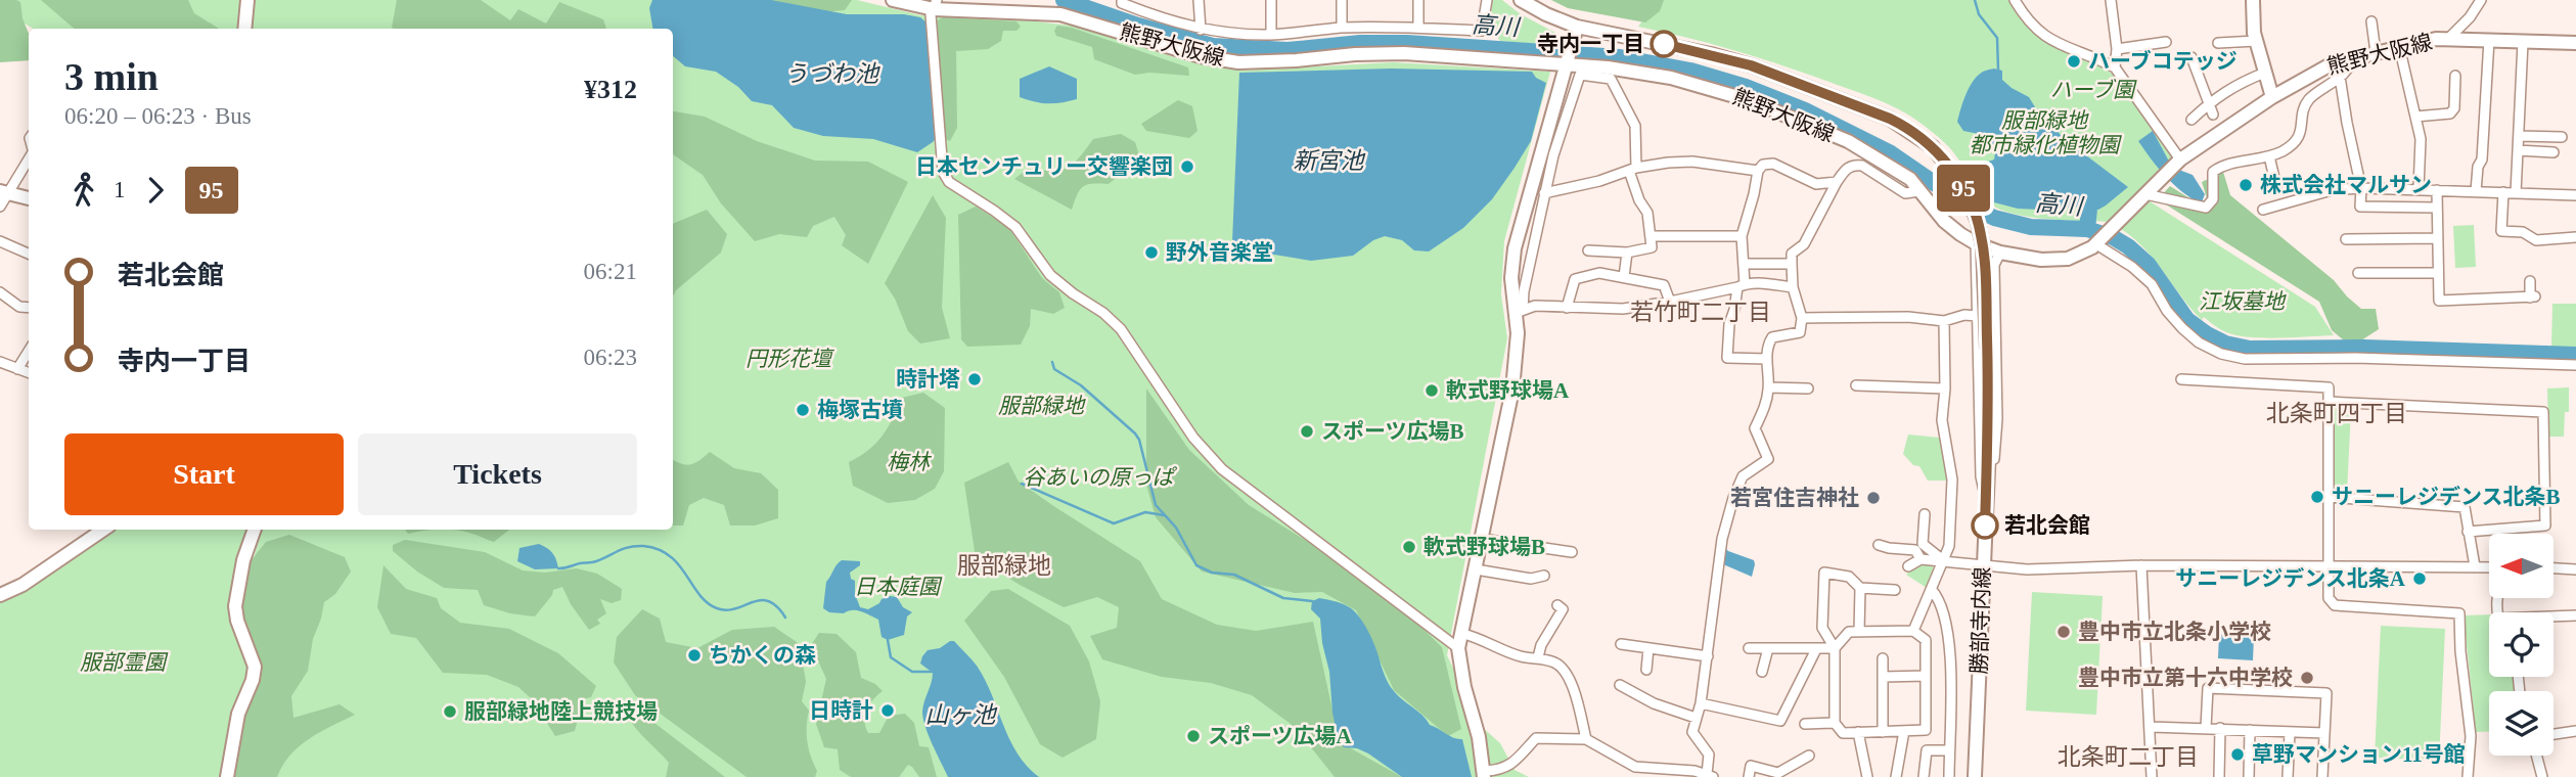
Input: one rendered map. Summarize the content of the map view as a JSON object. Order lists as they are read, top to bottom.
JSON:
{
  "streets": {
    "street": ["熊野大阪線", "勝部寺内線"]
  },
  "districts": [
    "若竹町二丁目",
    "北条町四丁目",
    "服部緑地",
    "北条町二丁目"
  ],
  "water": [
    "高川",
    "うづわ池",
    "新宮池",
    "山ヶ池"
  ],
  "parks": [
    "ハーブ園",
    "服部緑地 都市緑化植物園",
    "江坂墓地",
    "円形花壇",
    "服部緑地",
    "梅林",
    "谷あいの原っぱ",
    "日本庭園",
    "服部霊園"
  ],
  "places": [
    "寺内一丁目",
    "ハーブコテッジ",
    "日本センチュリー交響楽団",
    "株式会社マルサン",
    "野外音楽堂",
    "時計塔",
    "軟式野球場A",
    "梅塚古墳",
    "スポーツ広場B",
    "サニーレジデンス北条B",
    "若宮住吉神社",
    "若北会館",
    "軟式野球場B",
    "サニーレジデンス北条A",
    "豊中市立北条小学校",
    "ちかくの森",
    "豊中市立第十六中学校",
    "日時計",
    "服部緑地陸上競技場",
    "スポーツ広場A",
    "草野マンション11号館"
  ],
  "lines": ["bus line 95"],
  "north": "left",
  "page": {
    "on_map": "95",
    "heading": ["3 min", "06:20 – 06:23 · Bus", "¥312"],
    "legs": ["1", "95"],
    "list": [
      {
        "name": "若北会館",
        "value": "06:21"
      },
      {
        "name": "寺内一丁目",
        "value": "06:23"
      }
    ],
    "buttons": ["Start", "Tickets"]
  }
}
